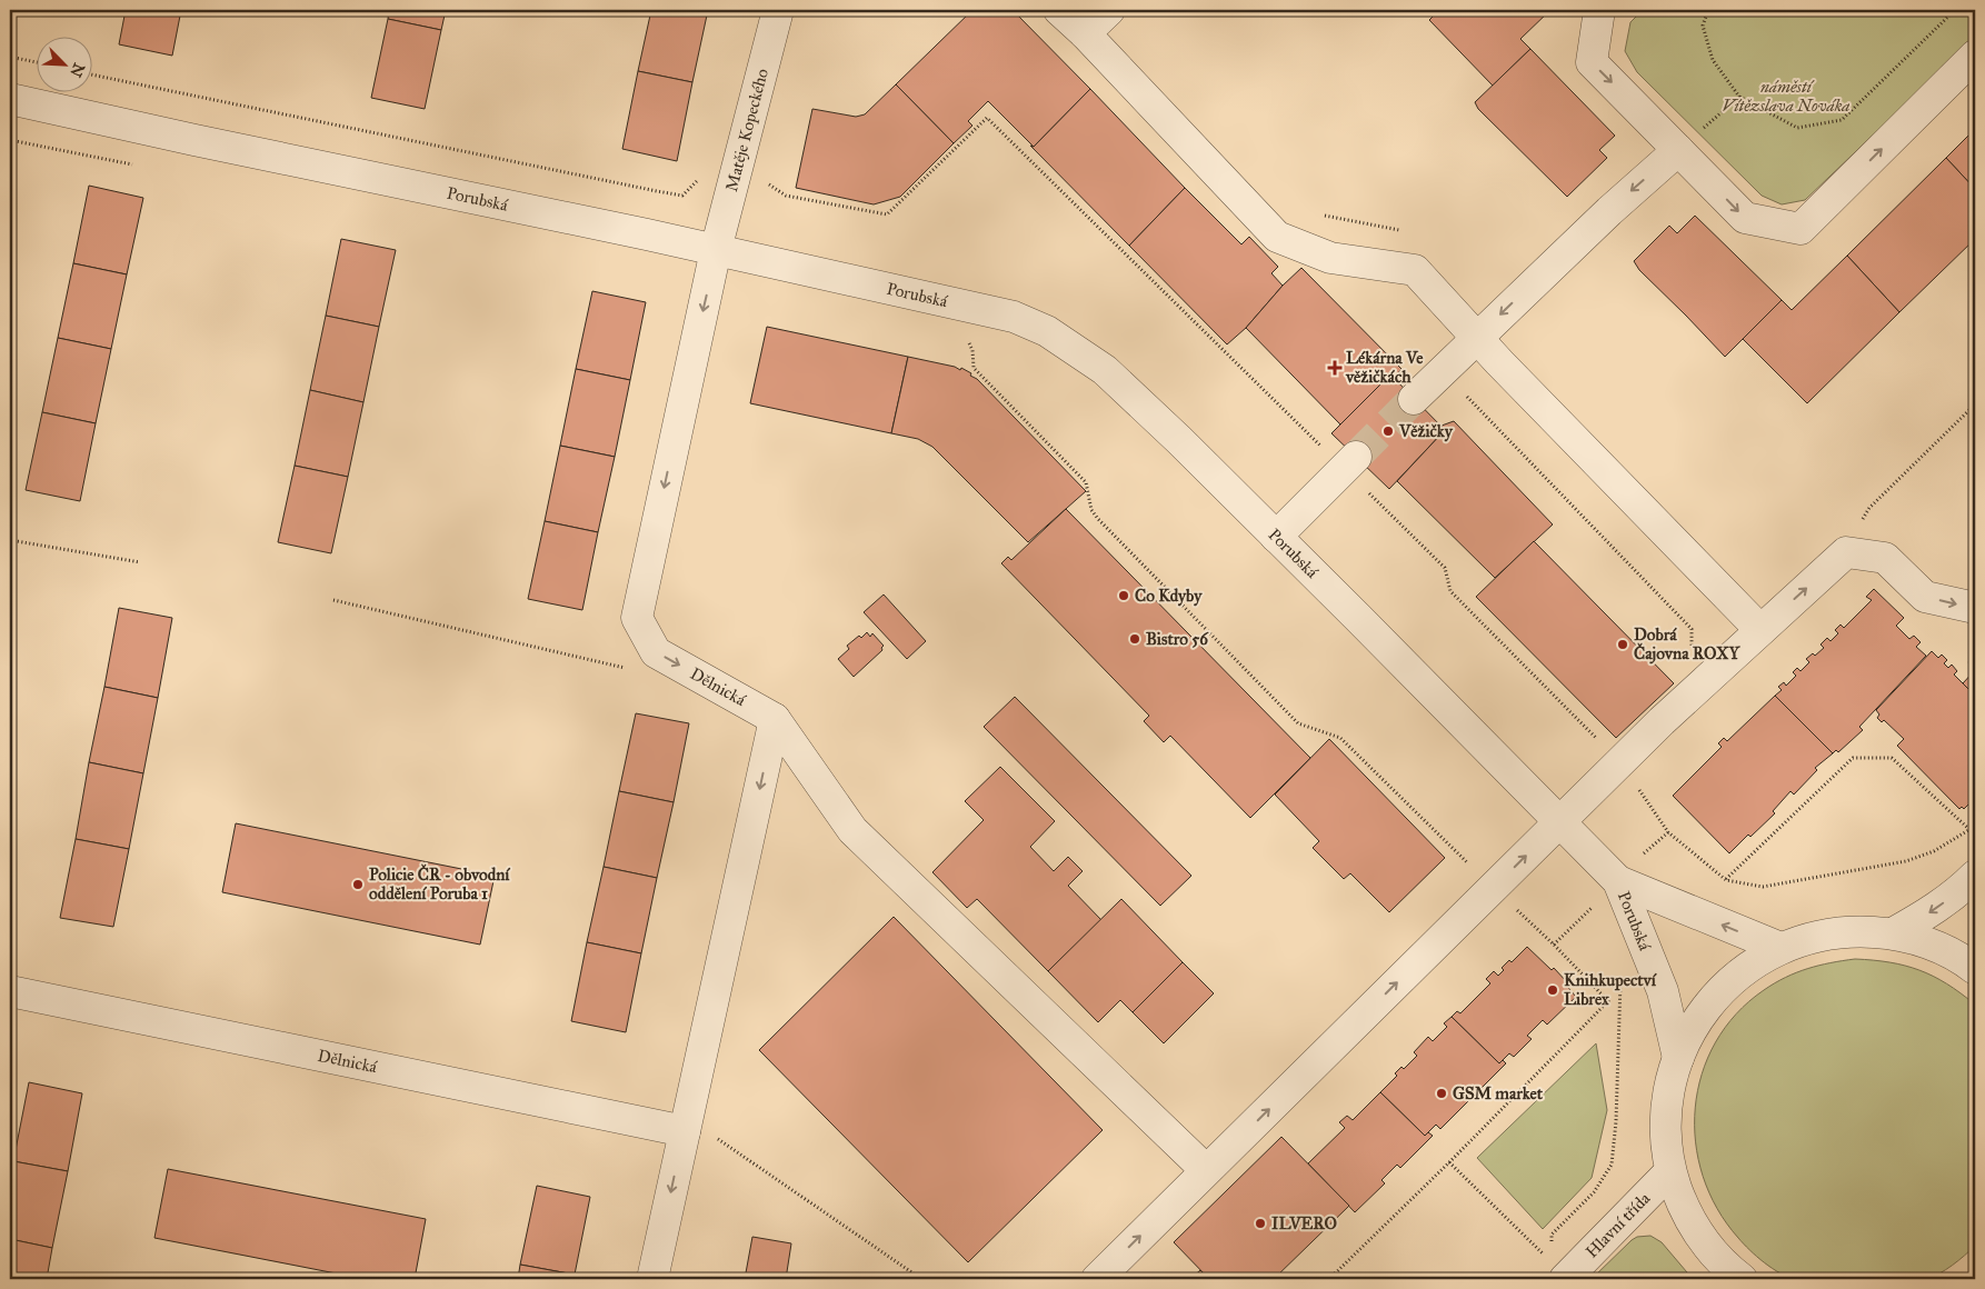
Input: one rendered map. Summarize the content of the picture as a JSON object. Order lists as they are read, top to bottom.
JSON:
{
  "streets": {
    "street": [
      "Matěje Kopeckého",
      "Porubská",
      "Dělnická",
      "Hlavní třída"
    ]
  },
  "crossings": [
    ["Matěje Kopeckého", "Porubská"],
    ["Matěje Kopeckého", "Dělnická"],
    ["Porubská", "Dělnická"]
  ],
  "one_way": ["Dělnická"],
  "parks": ["náměstí Vítězslava Nováka"],
  "places": {
    "health": ["Lékárna Ve věžičkách"],
    "other": [
      "Věžičky",
      "Co Kdyby",
      "Bistro 56",
      "Dobrá Čajovna ROXY",
      "Policie ČR - obvodní oddělení Poruba 1",
      "Knihkupectví Librex",
      "GSM market",
      "ILVERO"
    ]
  },
  "north": "bottom right"
}
